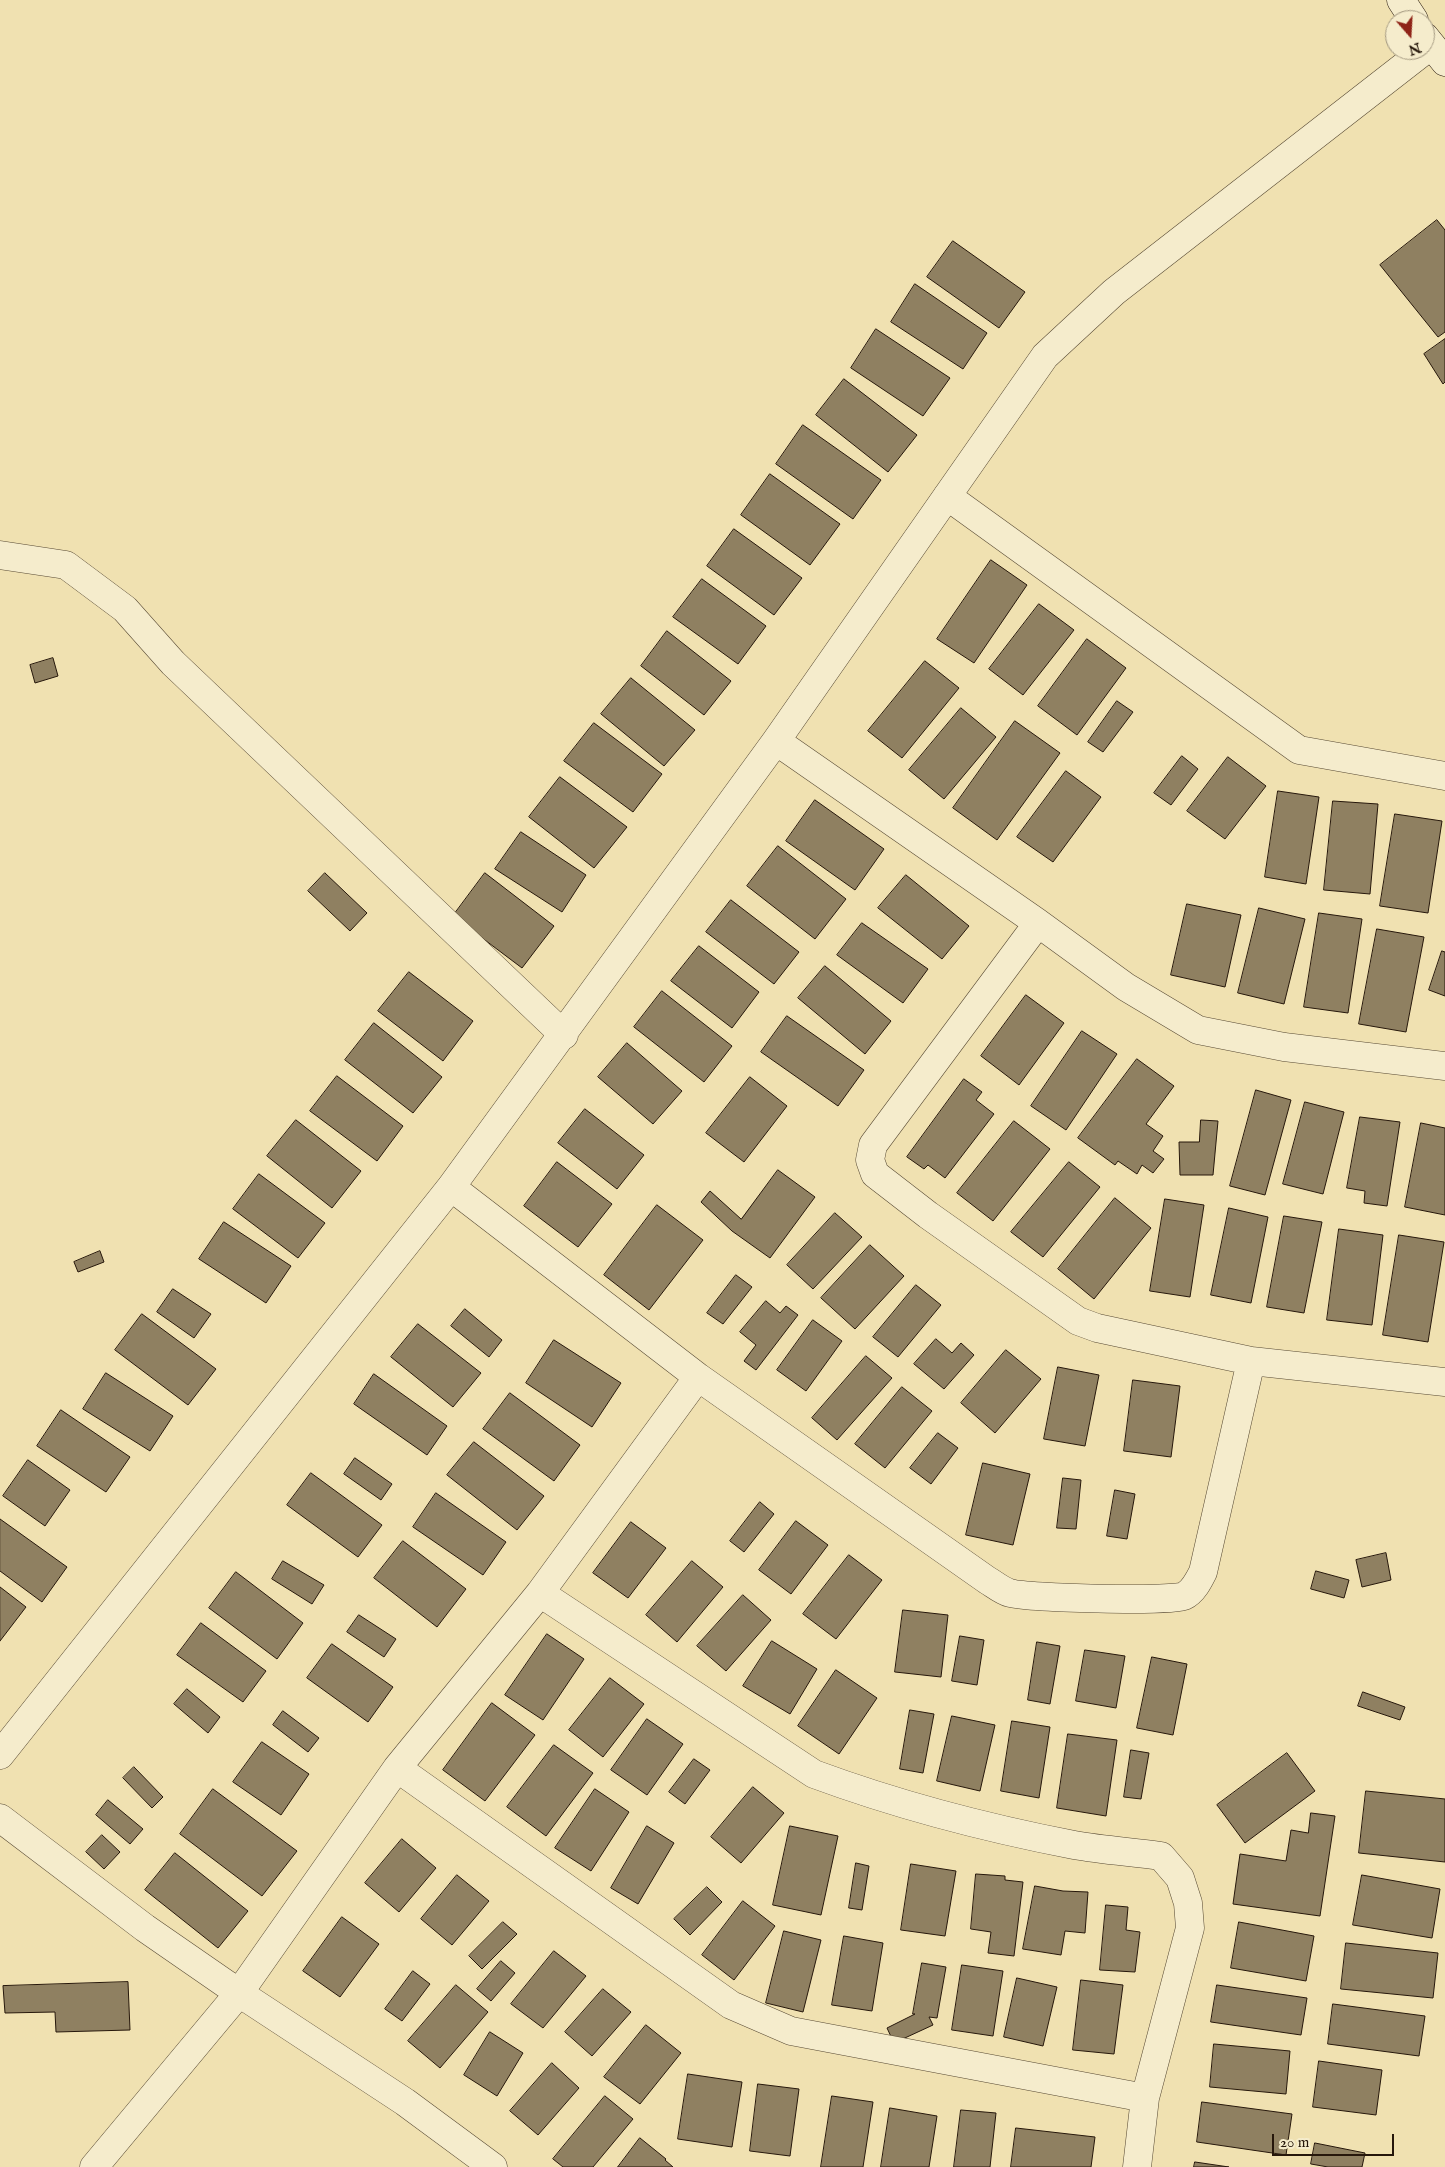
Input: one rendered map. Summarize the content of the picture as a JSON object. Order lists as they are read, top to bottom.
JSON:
{
  "scale_bar": "20 m",
  "north": "bottom"
}
